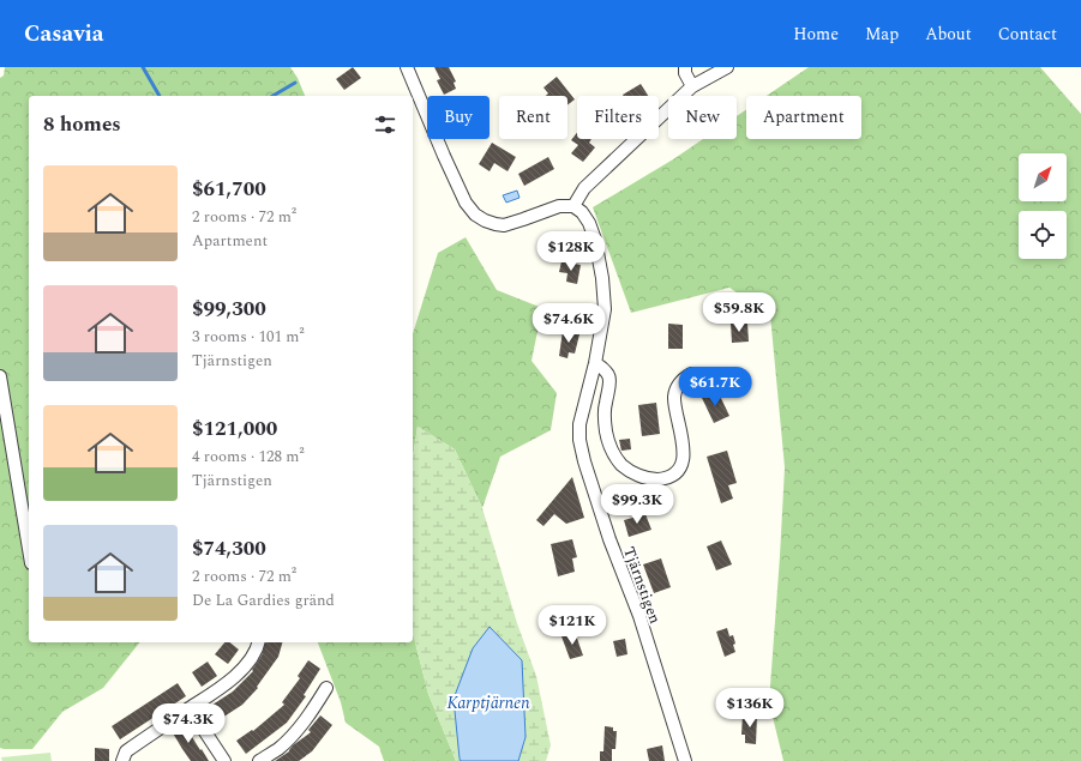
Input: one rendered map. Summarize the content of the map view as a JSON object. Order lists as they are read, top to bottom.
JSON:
{
  "streets": {
    "street": ["Tjärnstigen"]
  },
  "water": ["Karptjärnen"],
  "north": "top right",
  "page": {
    "header": "Casavia",
    "nav": [
      "Home",
      "Map",
      "About",
      "Contact"
    ],
    "chip": [
      "Buy",
      "Rent",
      "Filters",
      "New",
      "Apartment"
    ],
    "heading": "8 homes",
    "list": [
      {
        "name": "$61,700",
        "note": "2 rooms · 72 m² · Apartment"
      },
      {
        "name": "$99,300",
        "note": "3 rooms · 101 m² · Tjärnstigen"
      },
      {
        "name": "$121,000",
        "note": "4 rooms · 128 m² · Tjärnstigen"
      },
      {
        "name": "$74,300",
        "note": "2 rooms · 72 m² · De La Gardies gränd"
      }
    ],
    "price": [
      "$128K",
      "$59.8K",
      "$74.6K",
      "$61.7K",
      "$99.3K",
      "$121K",
      "$136K",
      "$74.3K"
    ]
  }
}
